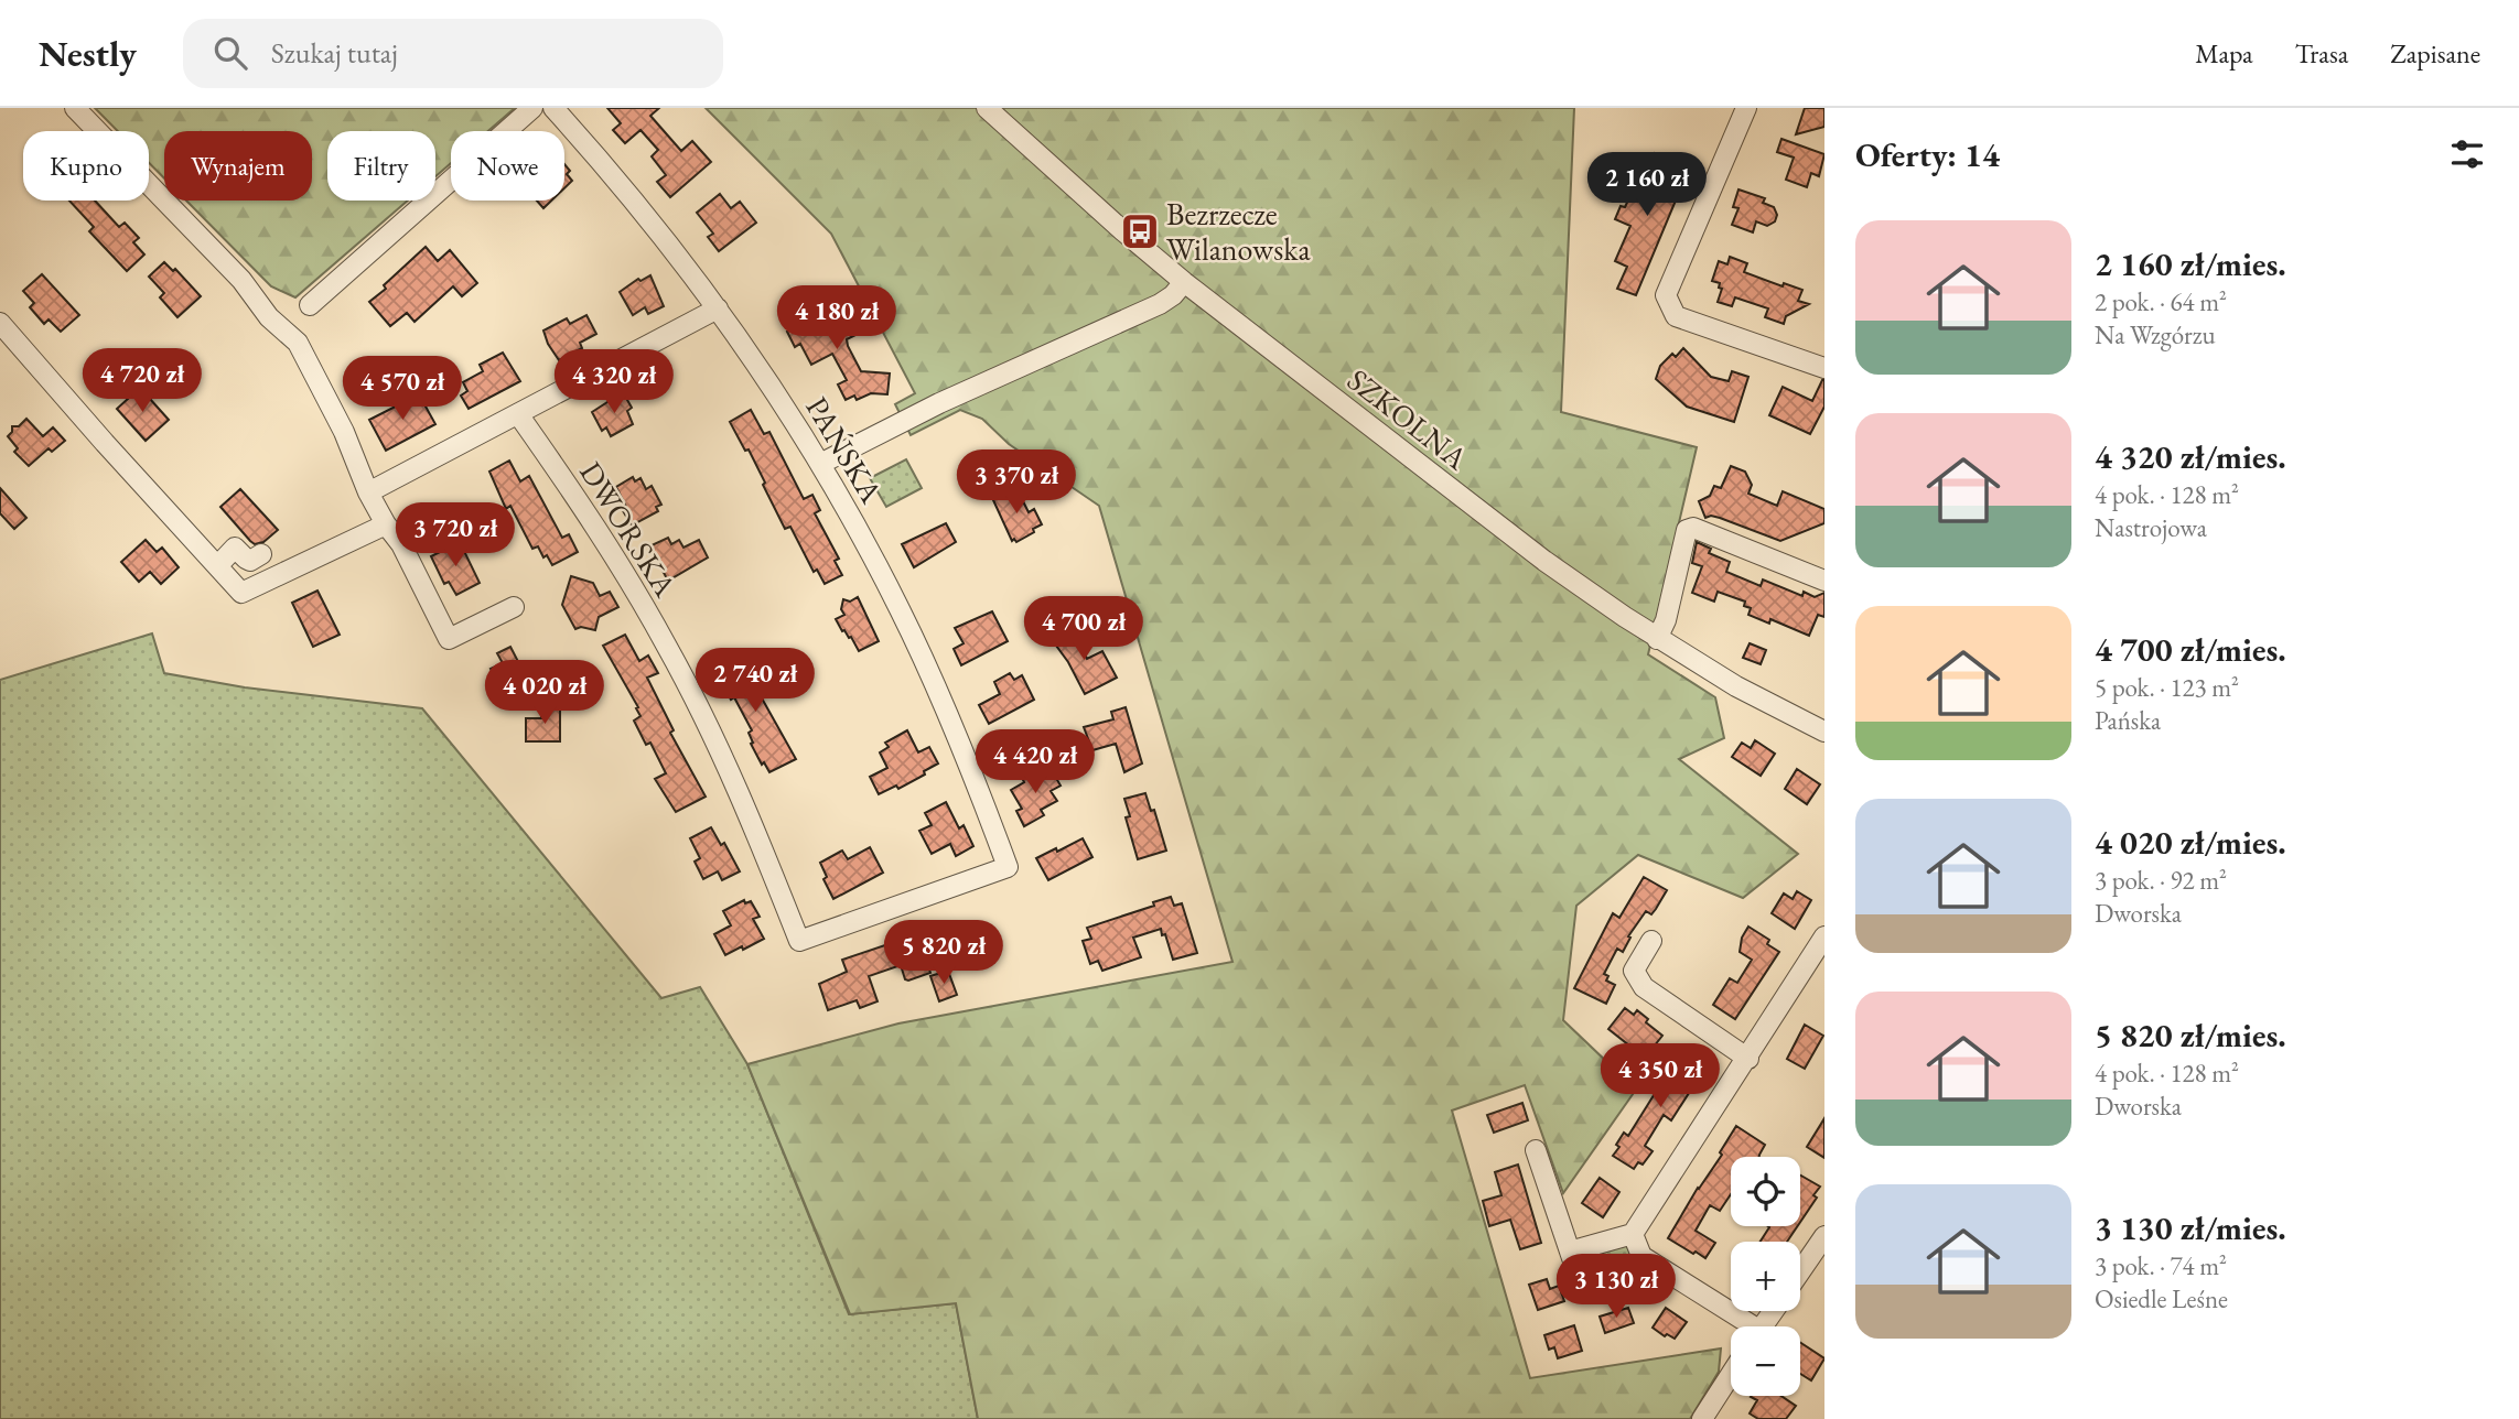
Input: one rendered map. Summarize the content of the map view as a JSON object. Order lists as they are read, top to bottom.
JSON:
{
  "streets": {
    "street": ["SZKOLNA", "PAŃSKA", "DWORSKA"]
  },
  "crossings": [
    ["PAŃSKA", "DWORSKA"]
  ],
  "places": {
    "bus stop": ["Bezrzecze Wilanowska"]
  },
  "page": {
    "header": "Nestly",
    "search": "Szukaj tutaj",
    "nav": ["Mapa", "Trasa", "Zapisane"],
    "heading": "Oferty: 14",
    "chip": [
      "Kupno",
      "Wynajem",
      "Filtry",
      "Nowe"
    ],
    "price": [
      "2 160 zł",
      "4 180 zł",
      "4 720 zł",
      "4 320 zł",
      "4 570 zł",
      "3 370 zł",
      "3 720 zł",
      "4 700 zł",
      "2 740 zł",
      "4 020 zł",
      "4 420 zł",
      "5 820 zł",
      "4 350 zł",
      "3 130 zł"
    ],
    "list": [
      {
        "name": "2 160 zł/mies.",
        "note": "2 pok. · 64 m² · Na Wzgórzu"
      },
      {
        "name": "4 320 zł/mies.",
        "note": "4 pok. · 128 m² · Nastrojowa"
      },
      {
        "name": "4 700 zł/mies.",
        "note": "5 pok. · 123 m² · Pańska"
      },
      {
        "name": "4 020 zł/mies.",
        "note": "3 pok. · 92 m² · Dworska"
      },
      {
        "name": "5 820 zł/mies.",
        "note": "4 pok. · 128 m² · Dworska"
      },
      {
        "name": "3 130 zł/mies.",
        "note": "3 pok. · 74 m² · Osiedle Leśne"
      }
    ],
    "map_buttons": ["+", "−"]
  }
}
